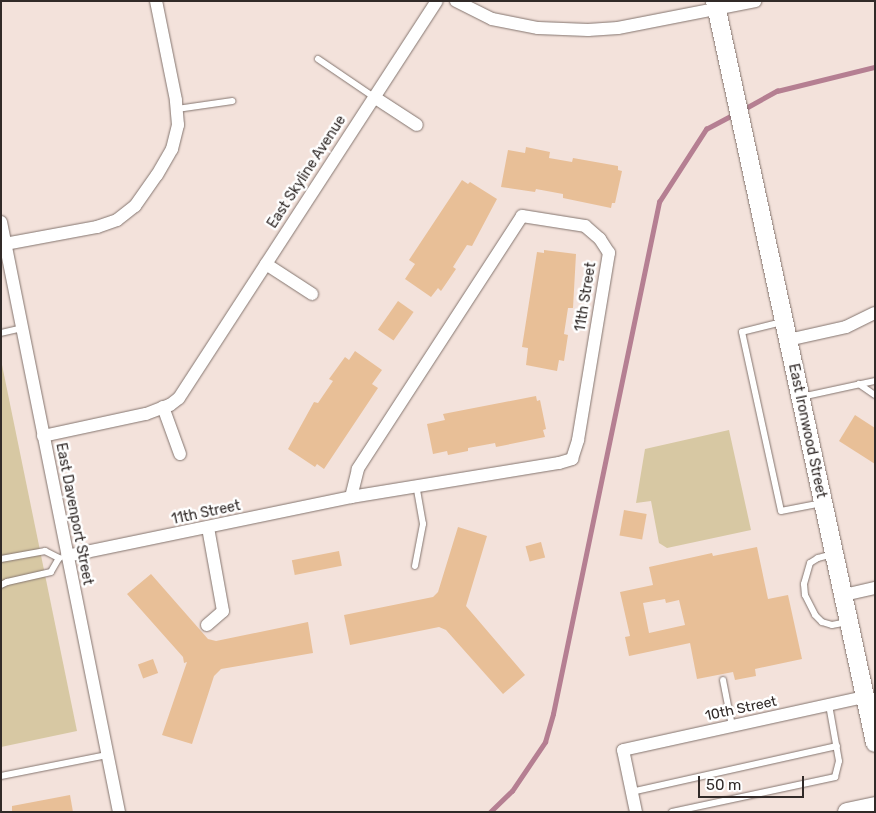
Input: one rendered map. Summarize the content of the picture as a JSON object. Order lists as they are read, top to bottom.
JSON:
{
  "streets": {
    "street": [
      "East Skyline Avenue",
      "11th Street",
      "East Ironwood Street",
      "East Davenport Street",
      "10th Street"
    ]
  },
  "crossings": [
    ["East Skyline Avenue", "East Davenport Street"],
    ["11th Street", "East Davenport Street"],
    ["East Ironwood Street", "10th Street"]
  ],
  "scale_bar": "50 m"
}
